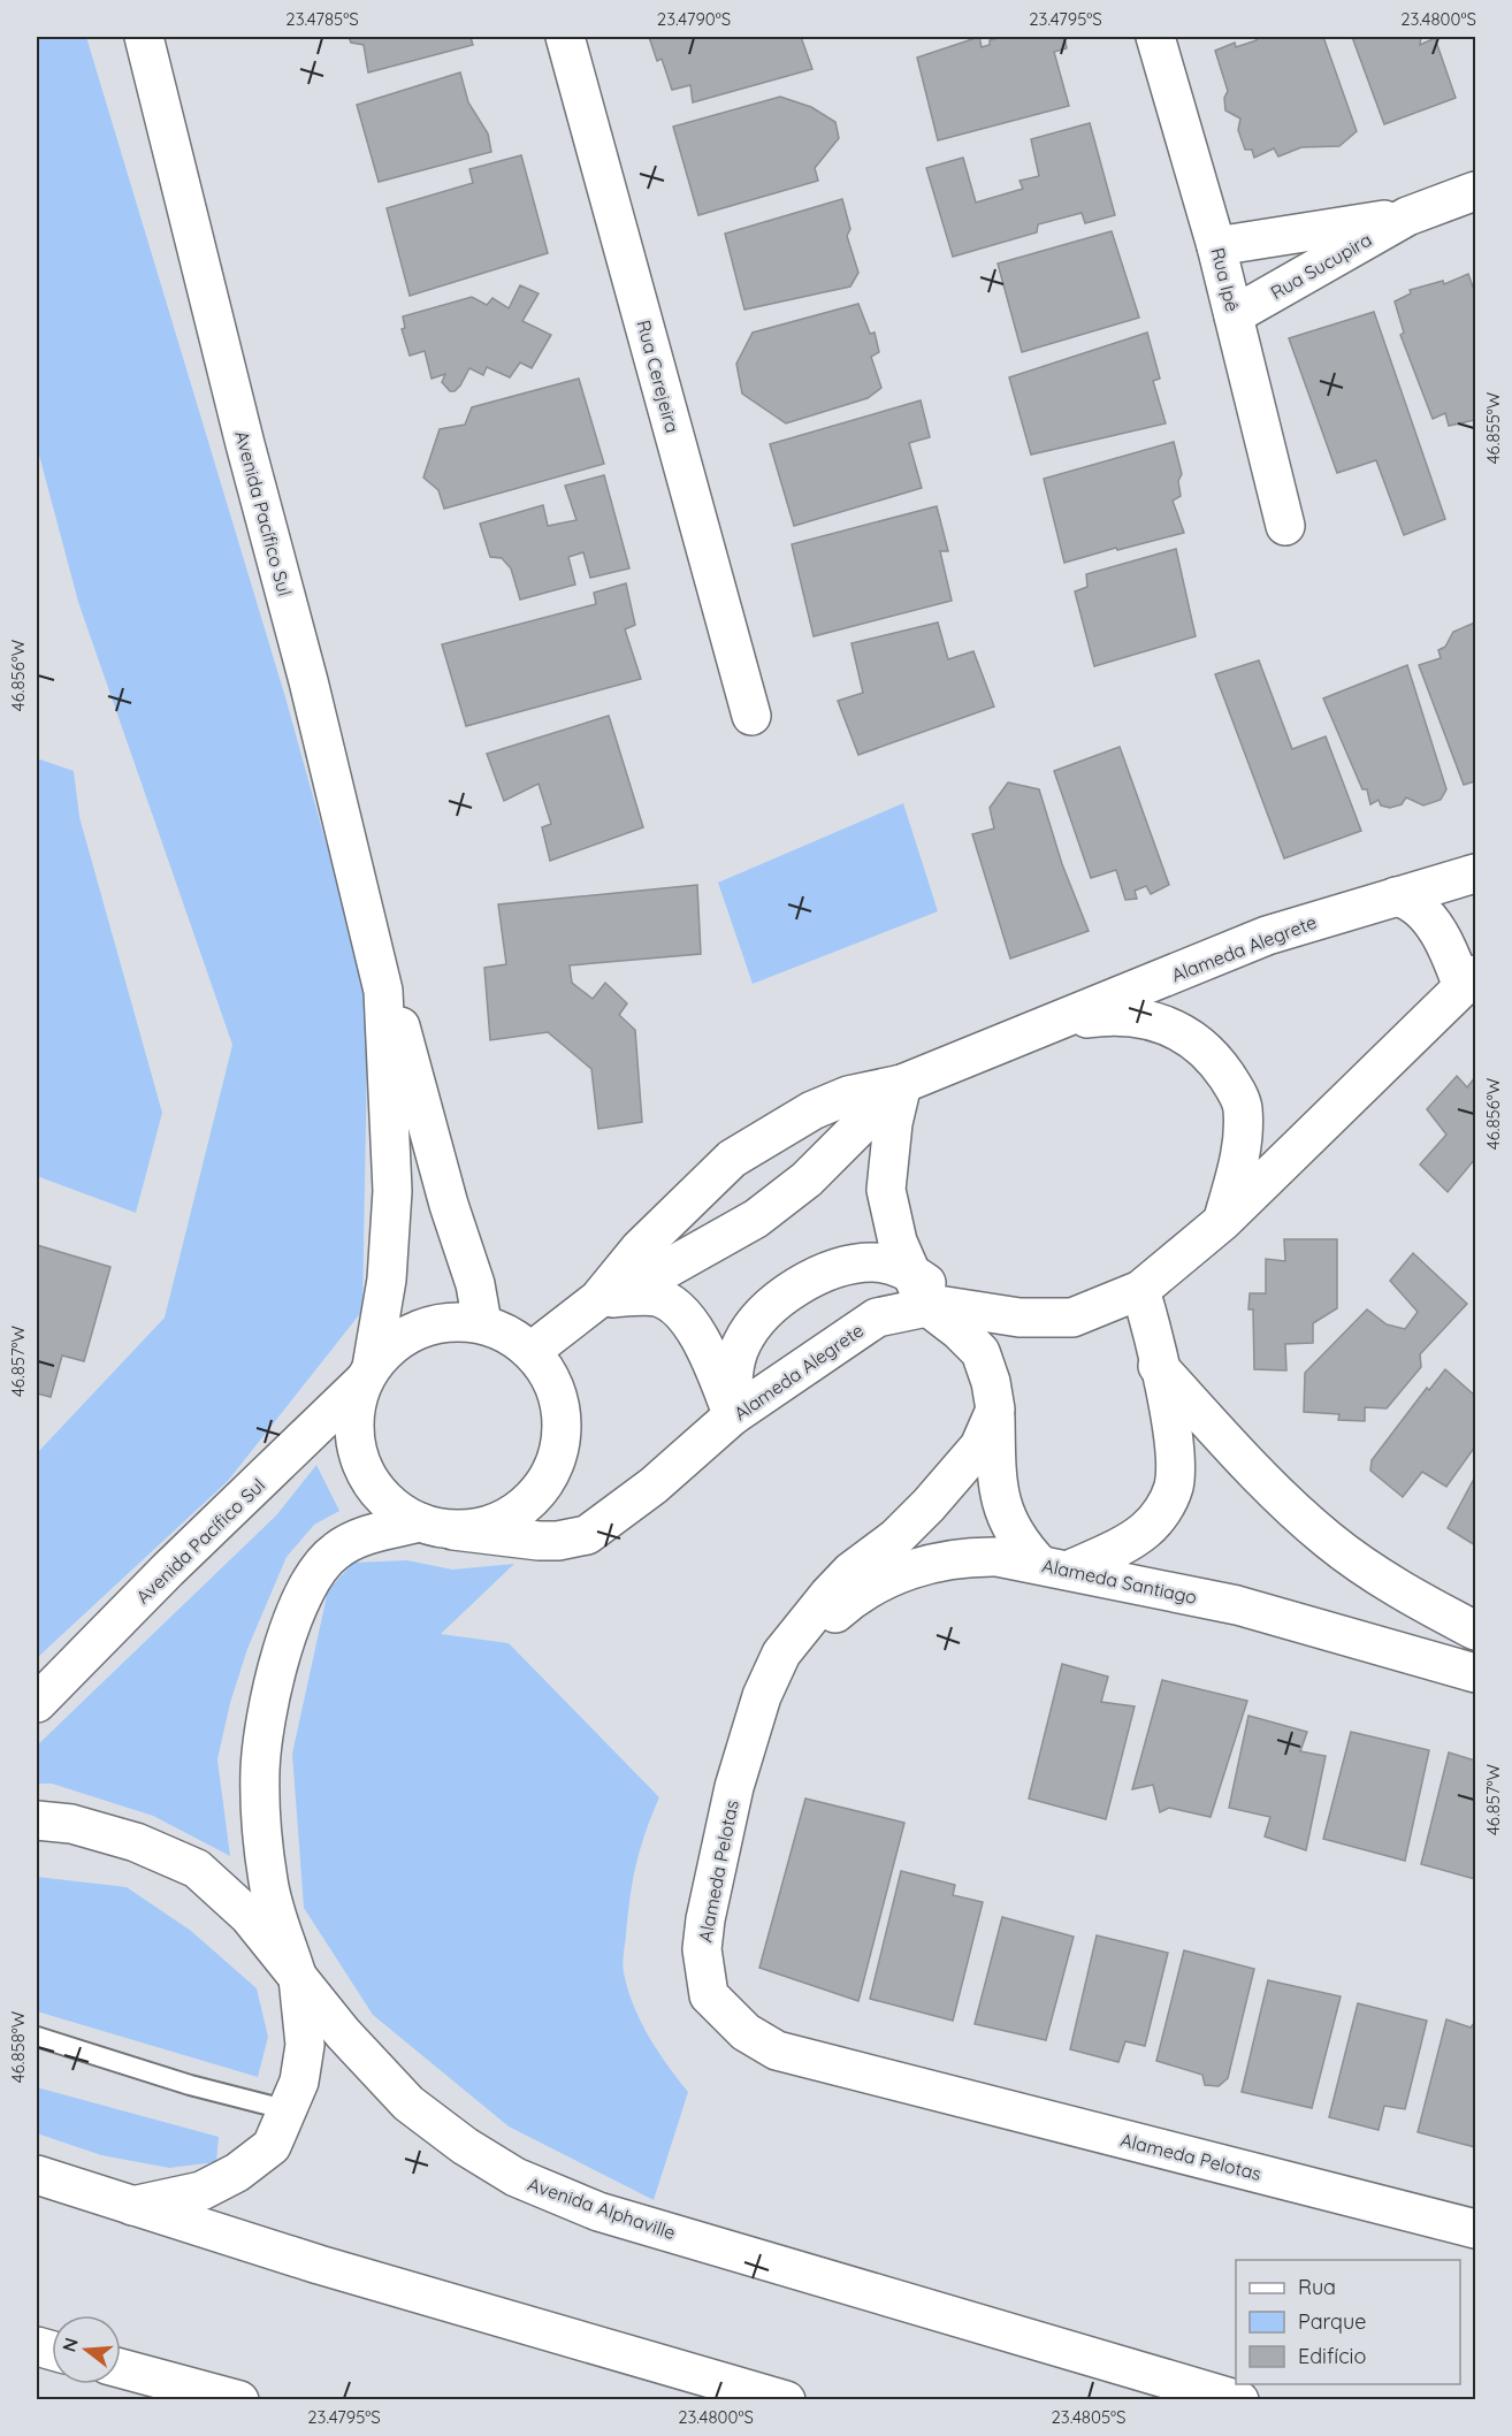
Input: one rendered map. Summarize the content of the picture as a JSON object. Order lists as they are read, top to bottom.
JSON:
{
  "streets": {
    "street": [
      "Rua Sucupira",
      "Rua Ipê",
      "Rua Cerejeira",
      "Avenida Pacífico Sul",
      "Alameda Alegrete",
      "Alameda Santiago",
      "Alameda Pelotas",
      "Avenida Alphaville"
    ]
  },
  "crossings": [
    ["Rua Sucupira", "Rua Ipê"],
    ["Avenida Pacífico Sul", "Alameda Alegrete"],
    ["Alameda Santiago", "Alameda Pelotas"]
  ],
  "legend": ["Rua", "Parque", "Edifício"],
  "north": "left",
  "coordinates": [
    "23.4785°S",
    "23.4790°S",
    "23.4795°S",
    "23.4800°S",
    "46.855°W",
    "46.856°W",
    "46.857°W",
    "46.858°W",
    "23.4805°S"
  ]
}
